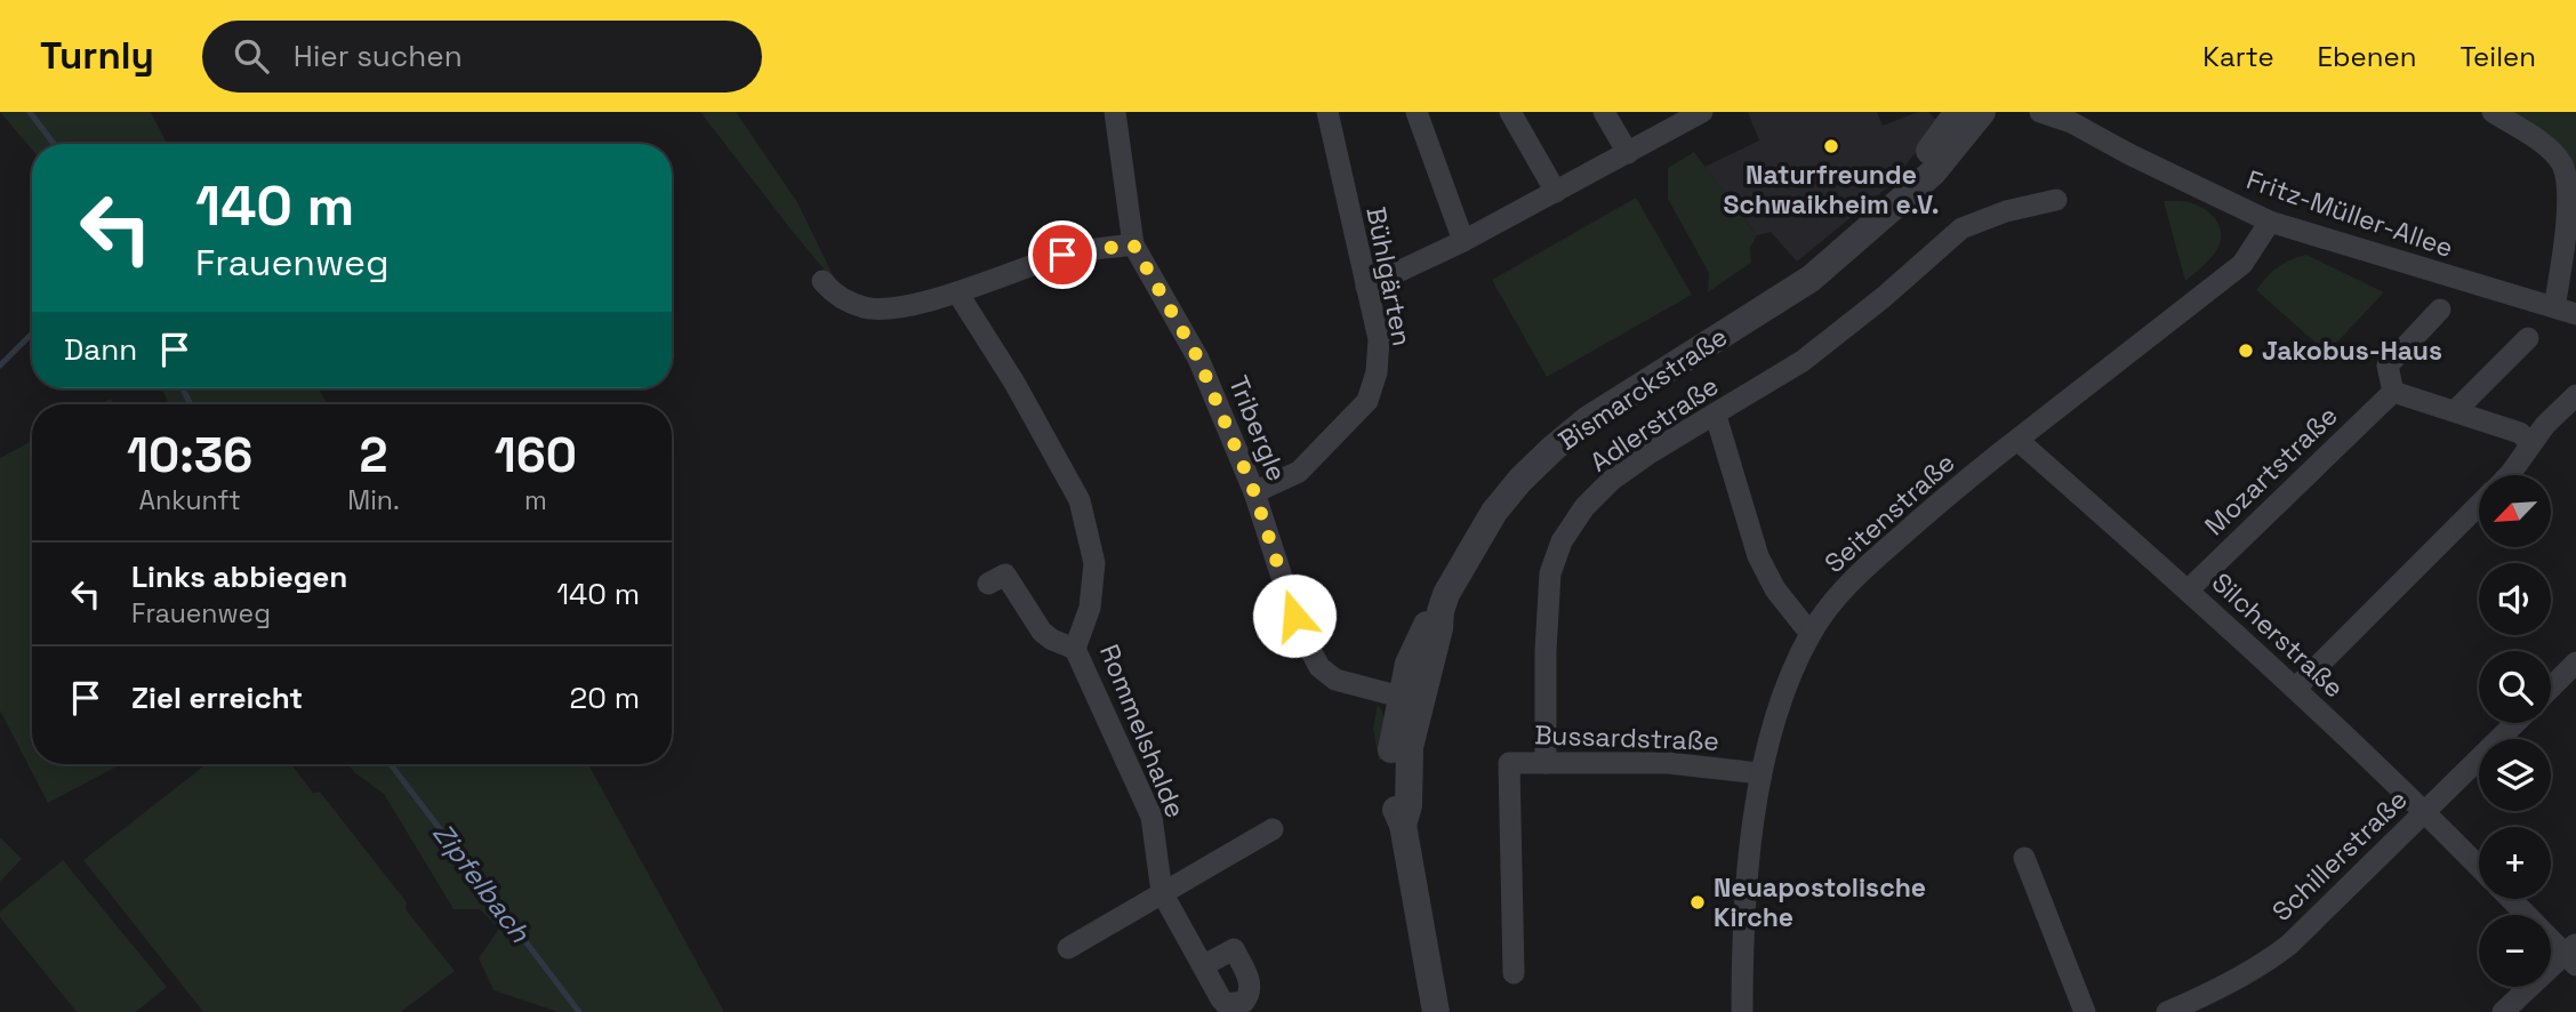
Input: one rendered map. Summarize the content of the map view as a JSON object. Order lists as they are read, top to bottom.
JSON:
{
  "streets": {
    "street": [
      "Fritz-Müller-Allee",
      "Bühlgärten",
      "Bismarckstraße",
      "Adlerstraße",
      "Tribergle",
      "Mozartstraße",
      "Seitenstraße",
      "Silcherstraße",
      "Rommelshalde",
      "Bussardstraße",
      "Schillerstraße"
    ]
  },
  "crossings": [
    ["Fritz-Müller-Allee", "Seitenstraße"],
    ["Bühlgärten", "Tribergle"],
    ["Bismarckstraße", "Tribergle"],
    ["Adlerstraße", "Bussardstraße"],
    ["Mozartstraße", "Silcherstraße"],
    ["Seitenstraße", "Silcherstraße"],
    ["Seitenstraße", "Bussardstraße"],
    ["Silcherstraße", "Schillerstraße"]
  ],
  "water": ["Zipfelbach"],
  "places": ["Naturfreunde Schwaikheim e.V.", "Jakobus-Haus", "Neuapostolische Kirche"],
  "north": "bottom left",
  "page": {
    "header": "Turnly",
    "search": "Hier suchen",
    "nav": ["Karte", "Ebenen", "Teilen"],
    "turn": ["140 m", "Frauenweg"],
    "then": "Dann",
    "eta": [
      "10:36",
      "Ankunft",
      "2",
      "Min.",
      "160",
      "m"
    ],
    "map_buttons": ["+", "−"],
    "list": [
      {
        "name": "Links abbiegen",
        "note": "Frauenweg",
        "value": "140 m"
      },
      {
        "name": "Ziel erreicht",
        "value": "20 m"
      }
    ]
  }
}
